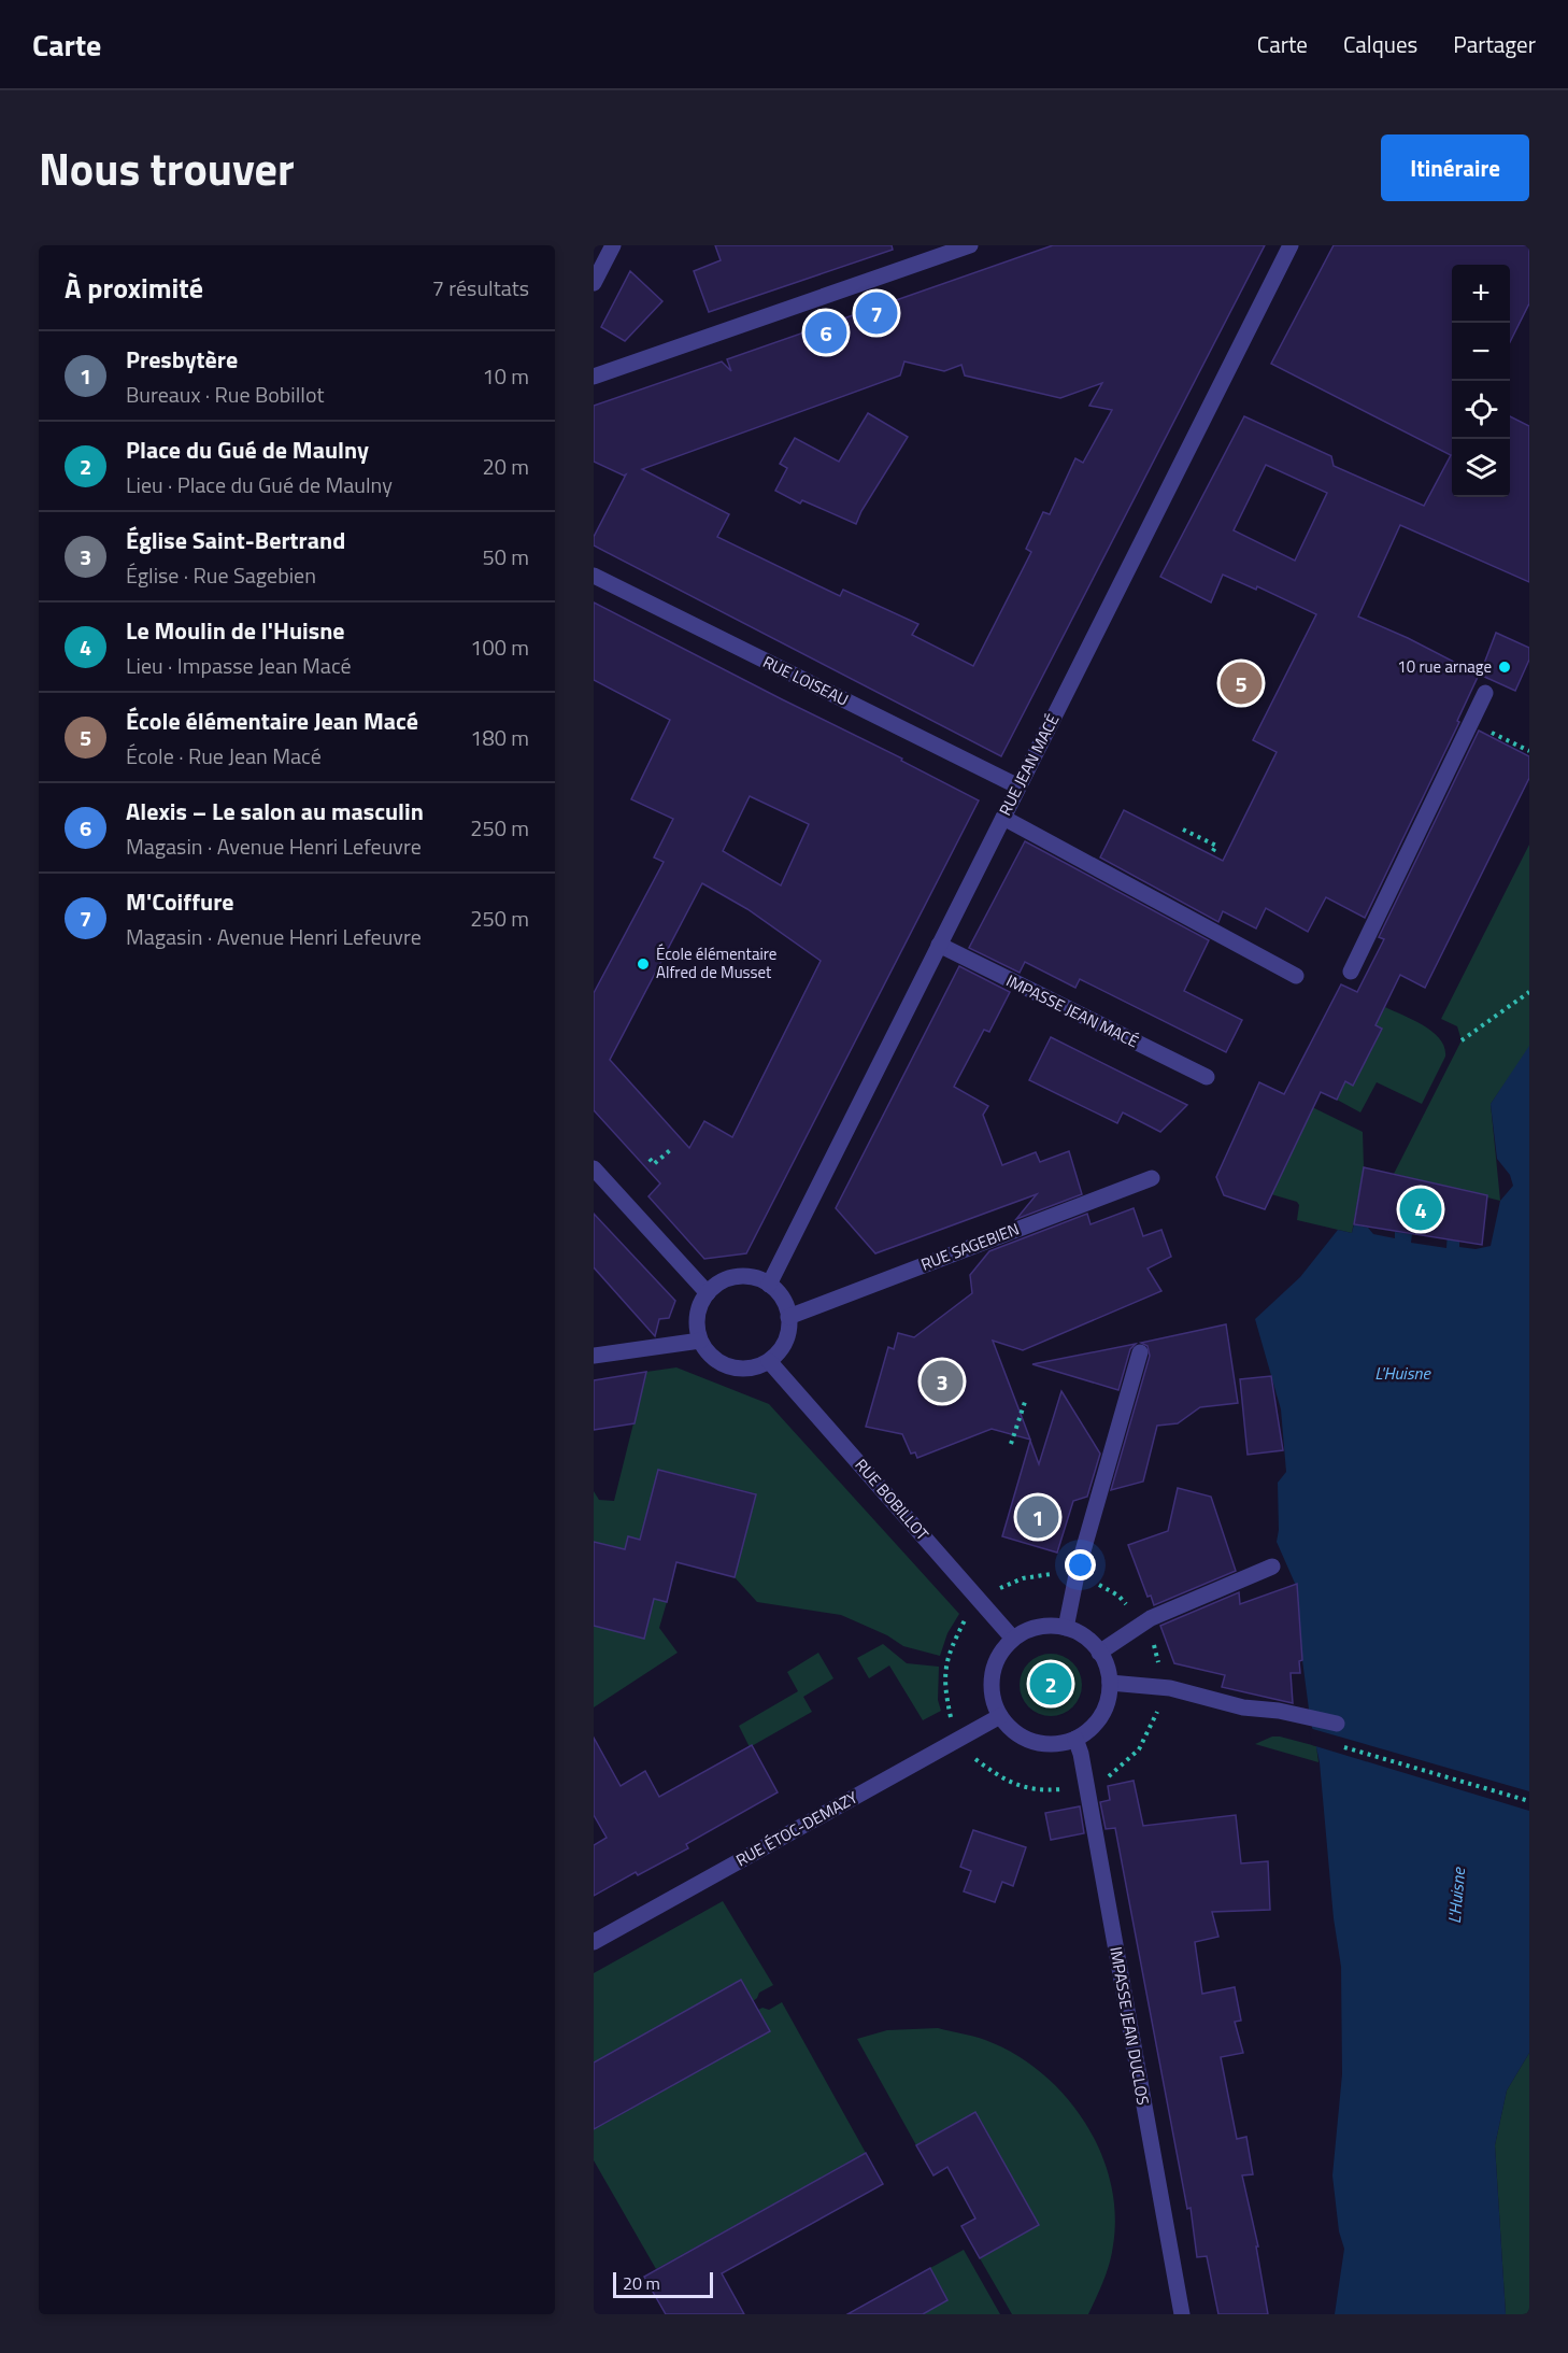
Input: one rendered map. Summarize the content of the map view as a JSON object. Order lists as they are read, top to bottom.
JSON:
{
  "streets": {
    "street": [
      "RUE LOISEAU",
      "RUE JEAN MACÉ",
      "IMPASSE JEAN MACÉ",
      "RUE SAGEBIEN",
      "RUE BOBILLOT",
      "RUE ÉTOC-DEMAZY",
      "IMPASSE JEAN DUCLOS"
    ]
  },
  "crossings": [
    ["RUE LOISEAU", "RUE JEAN MACÉ"],
    ["RUE JEAN MACÉ", "IMPASSE JEAN MACÉ"],
    ["RUE JEAN MACÉ", "RUE SAGEBIEN"],
    ["RUE JEAN MACÉ", "RUE BOBILLOT"],
    ["RUE SAGEBIEN", "RUE BOBILLOT"],
    ["RUE BOBILLOT", "RUE ÉTOC-DEMAZY"],
    ["RUE BOBILLOT", "IMPASSE JEAN DUCLOS"],
    ["RUE ÉTOC-DEMAZY", "IMPASSE JEAN DUCLOS"]
  ],
  "water": ["L'Huisne"],
  "places": ["10 rue arnage", "École élémentaire Alfred de Musset"],
  "scale_bar": "20 m",
  "page": {
    "header": "Carte",
    "nav": ["Carte", "Calques", "Partager"],
    "title": "Nous trouver",
    "buttons": "Itinéraire",
    "heading": ["À proximité", "7 résultats"],
    "map_buttons": ["+", "−"],
    "pins": [
      "7",
      "6",
      "5",
      "4",
      "3",
      "1",
      "2"
    ],
    "list": [
      {
        "mark": "1",
        "name": "Presbytère",
        "note": "Bureaux · Rue Bobillot",
        "value": "10 m"
      },
      {
        "mark": "2",
        "name": "Place du Gué de Maulny",
        "note": "Lieu · Place du Gué de Maulny",
        "value": "20 m"
      },
      {
        "mark": "3",
        "name": "Église Saint-Bertrand",
        "note": "Église · Rue Sagebien",
        "value": "50 m"
      },
      {
        "mark": "4",
        "name": "Le Moulin de l'Huisne",
        "note": "Lieu · Impasse Jean Macé",
        "value": "100 m"
      },
      {
        "mark": "5",
        "name": "École élémentaire Jean Macé",
        "note": "École · Rue Jean Macé",
        "value": "180 m"
      },
      {
        "mark": "6",
        "name": "Alexis – Le salon au masculin",
        "note": "Magasin · Avenue Henri Lefeuvre",
        "value": "250 m"
      },
      {
        "mark": "7",
        "name": "M'Coiffure",
        "note": "Magasin · Avenue Henri Lefeuvre",
        "value": "250 m"
      }
    ],
    "scale": "20 m"
  }
}
